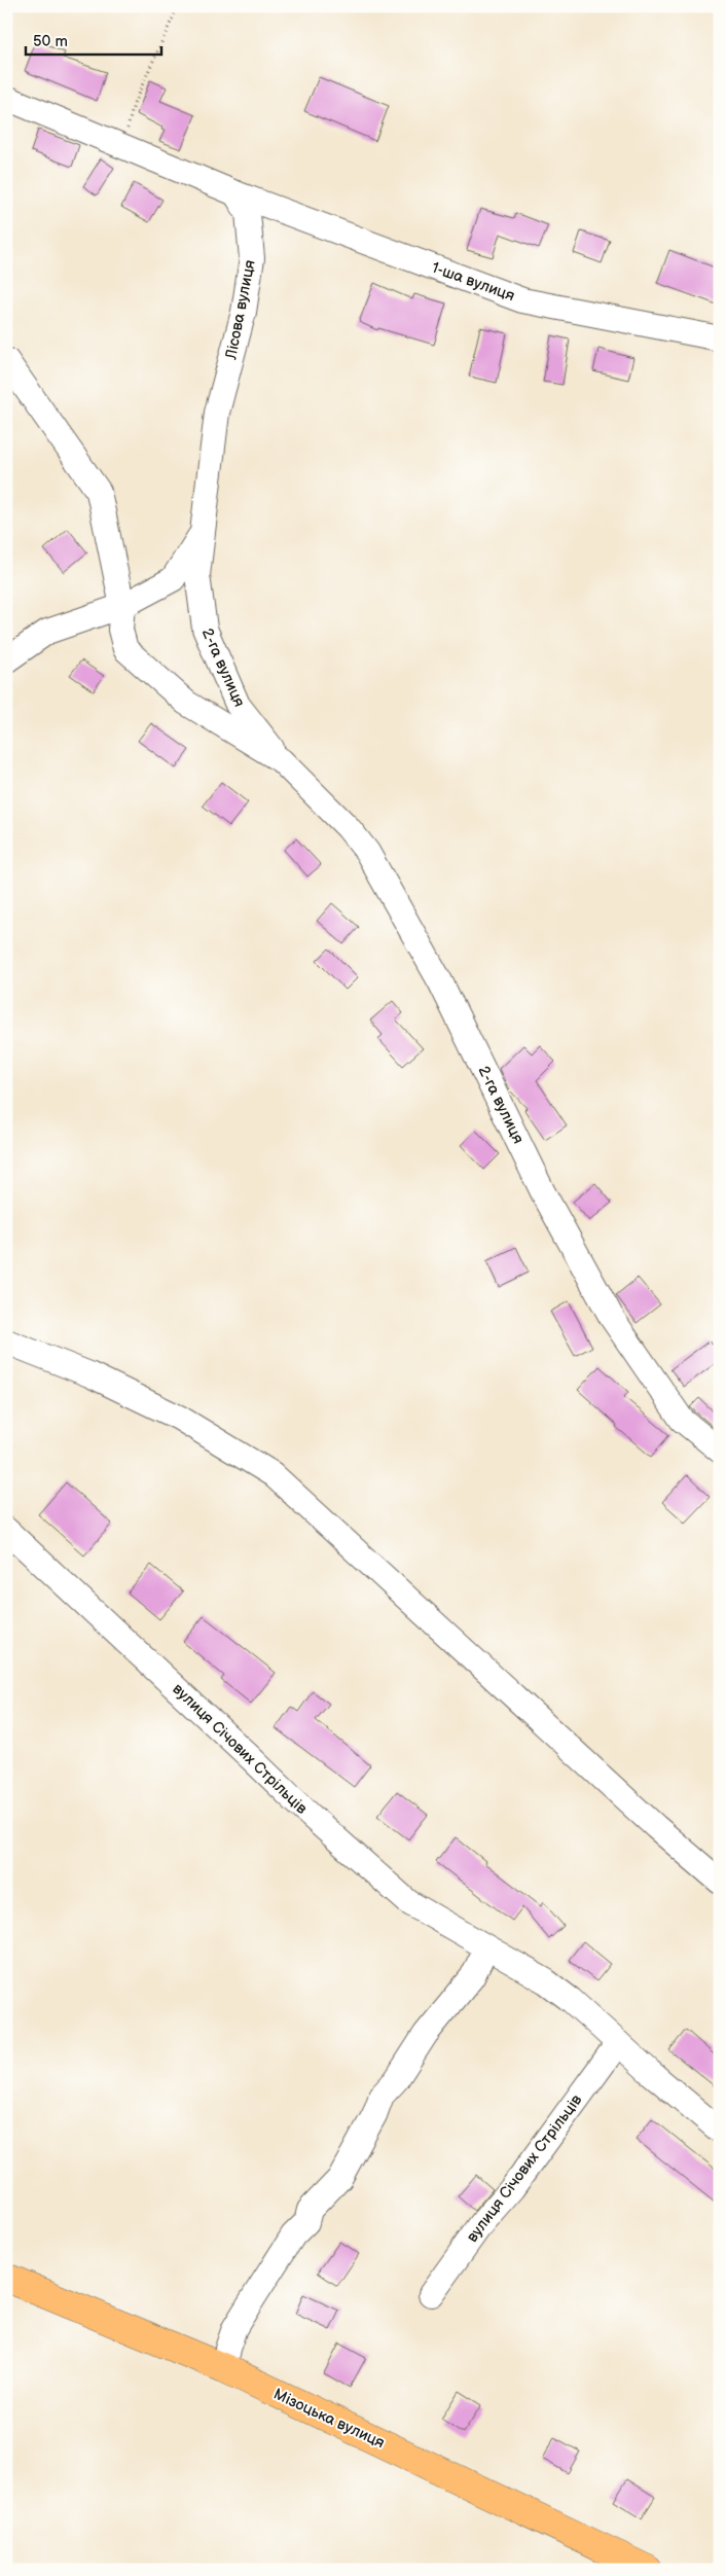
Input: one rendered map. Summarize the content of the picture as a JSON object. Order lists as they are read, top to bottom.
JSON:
{
  "streets": {
    "main road": ["Мізоцька вулиця"],
    "street": [
      "1-ша вулиця",
      "Лісова вулиця",
      "2-га вулиця",
      "вулиця Січових Стрільців"
    ]
  },
  "crossings": [
    ["1-ша вулиця", "Лісова вулиця"],
    ["Лісова вулиця", "2-га вулиця"]
  ],
  "scale_bar": "50 m"
}
